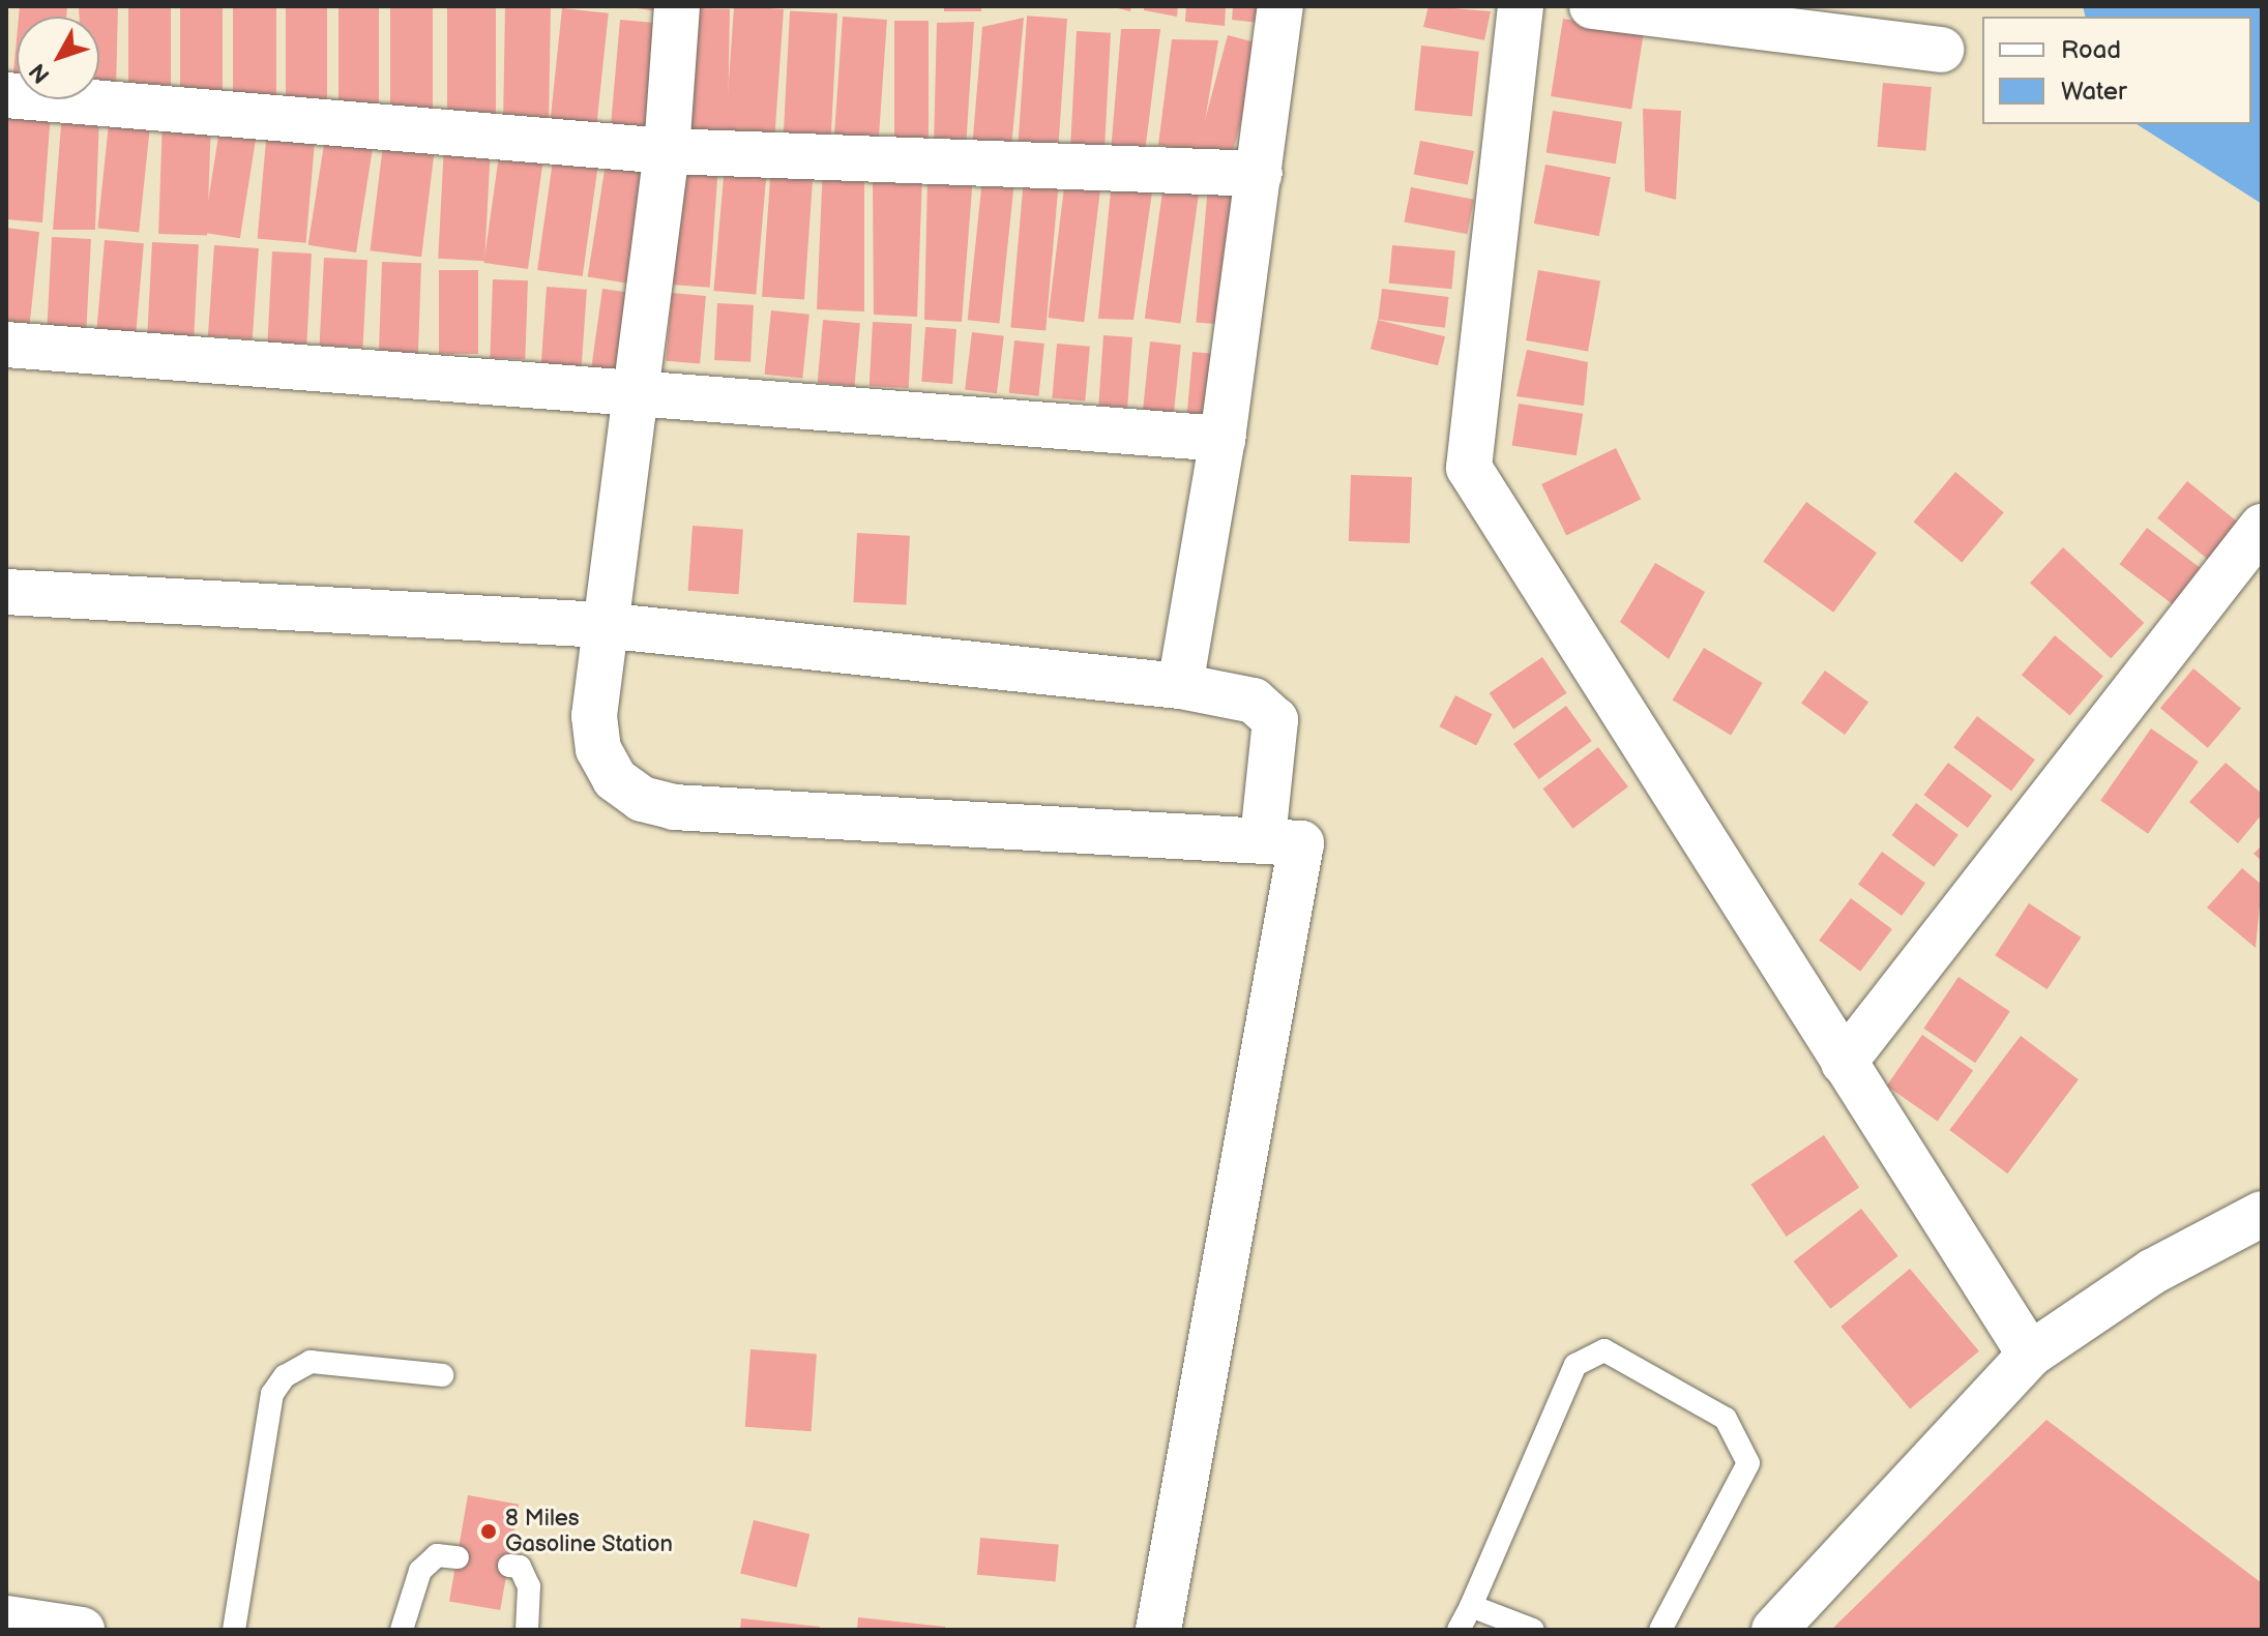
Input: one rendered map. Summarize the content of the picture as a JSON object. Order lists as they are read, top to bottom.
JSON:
{
  "places": ["8 Miles Gasoline Station"],
  "legend": ["Road", "Water"],
  "north": "bottom left"
}
